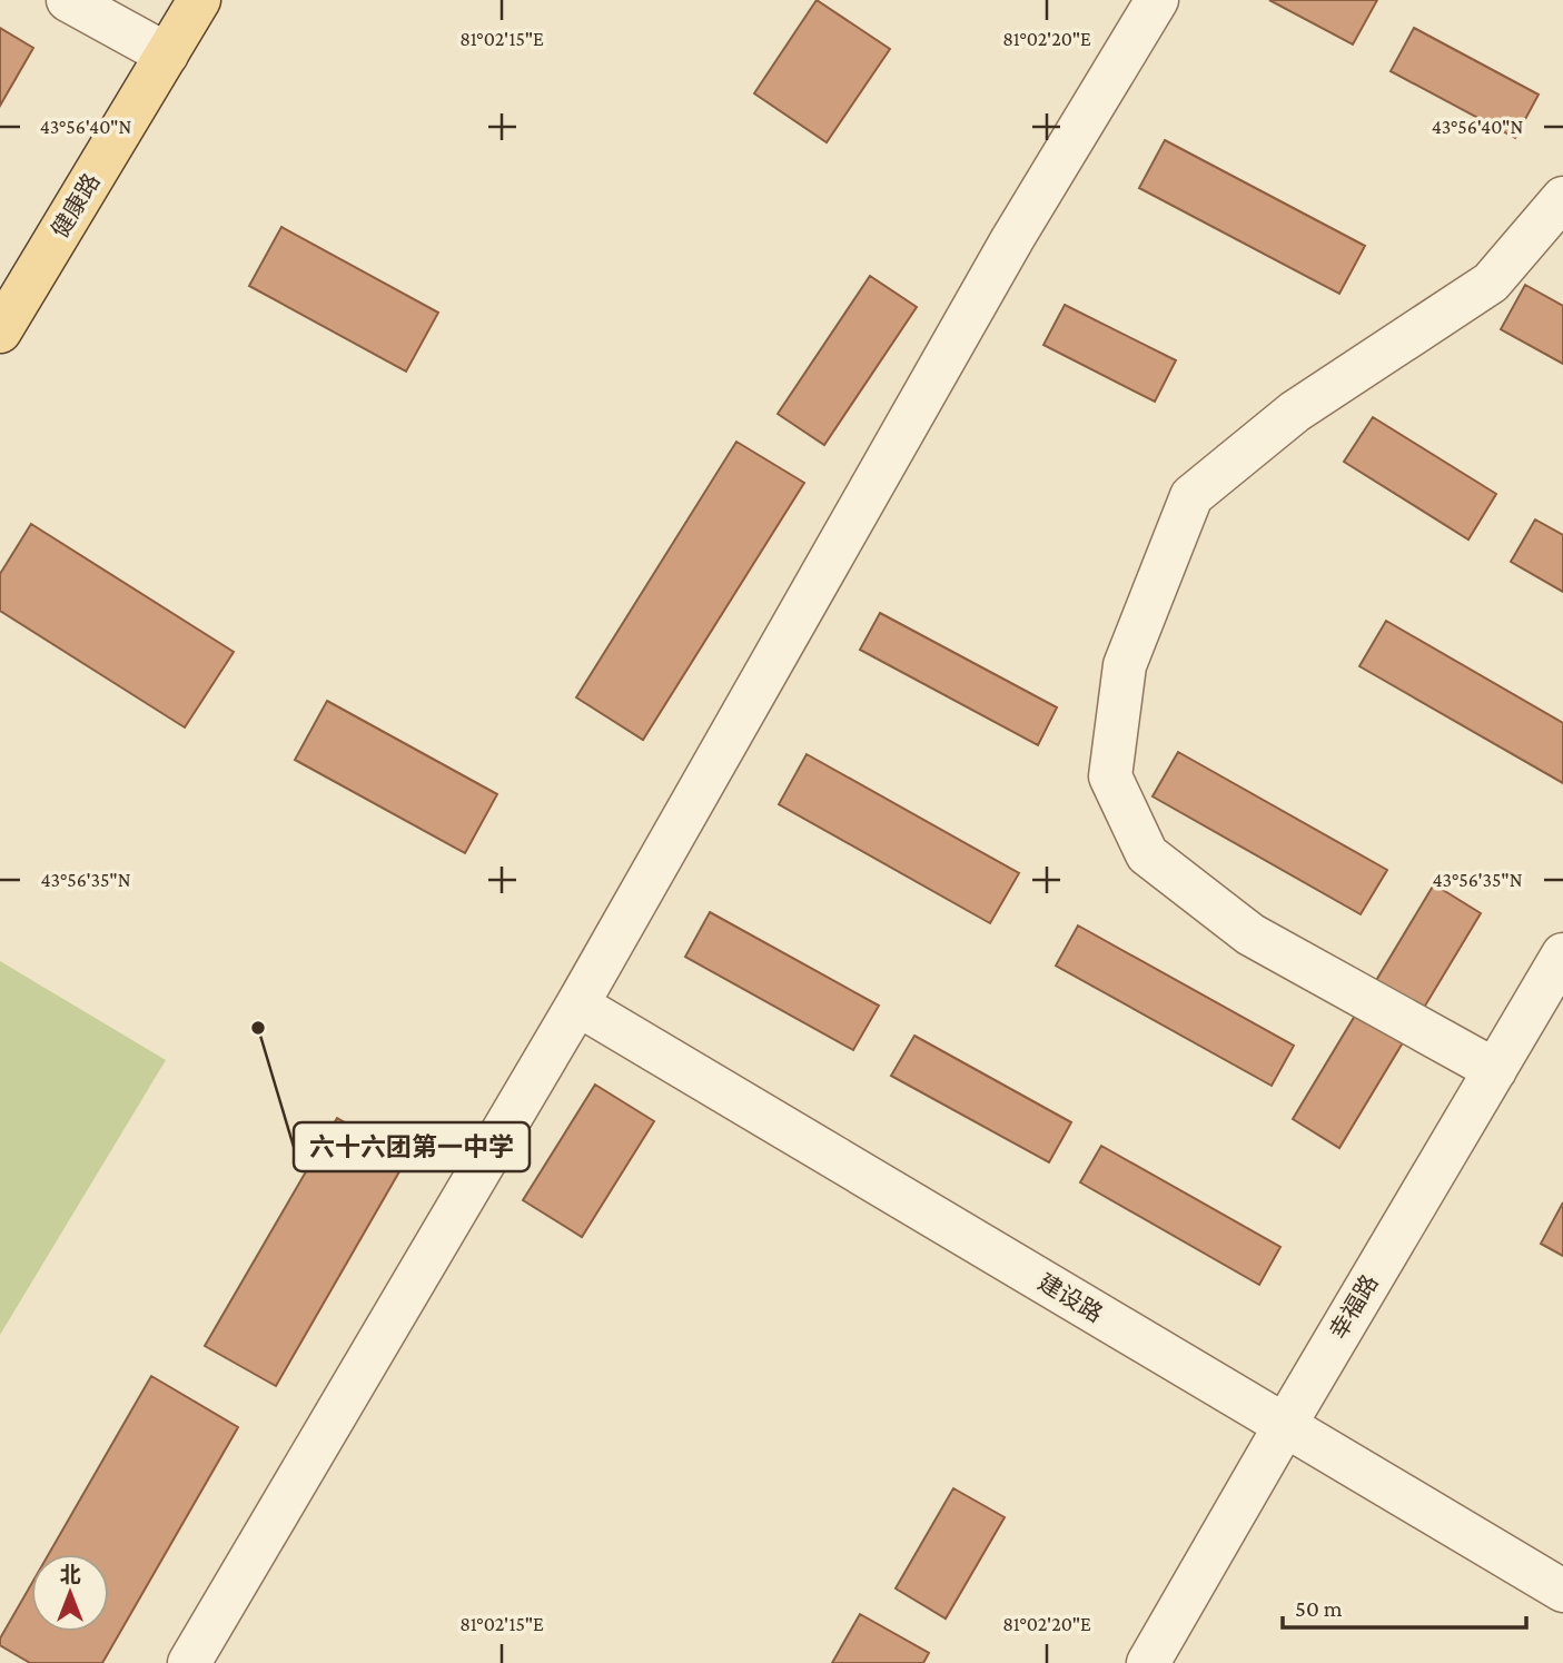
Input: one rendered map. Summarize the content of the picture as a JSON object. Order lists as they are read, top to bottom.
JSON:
{
  "streets": {
    "main road": ["健康路"],
    "street": ["建设路", "幸福路"]
  },
  "crossings": [
    ["建设路", "幸福路"]
  ],
  "places": ["六十六团第一中学"],
  "scale_bar": "50 m",
  "north": "top",
  "coordinates": [
    "81°02'15\"E",
    "81°02'20\"E",
    "43°56'40\"N",
    "43°56'35\"N"
  ]
}
